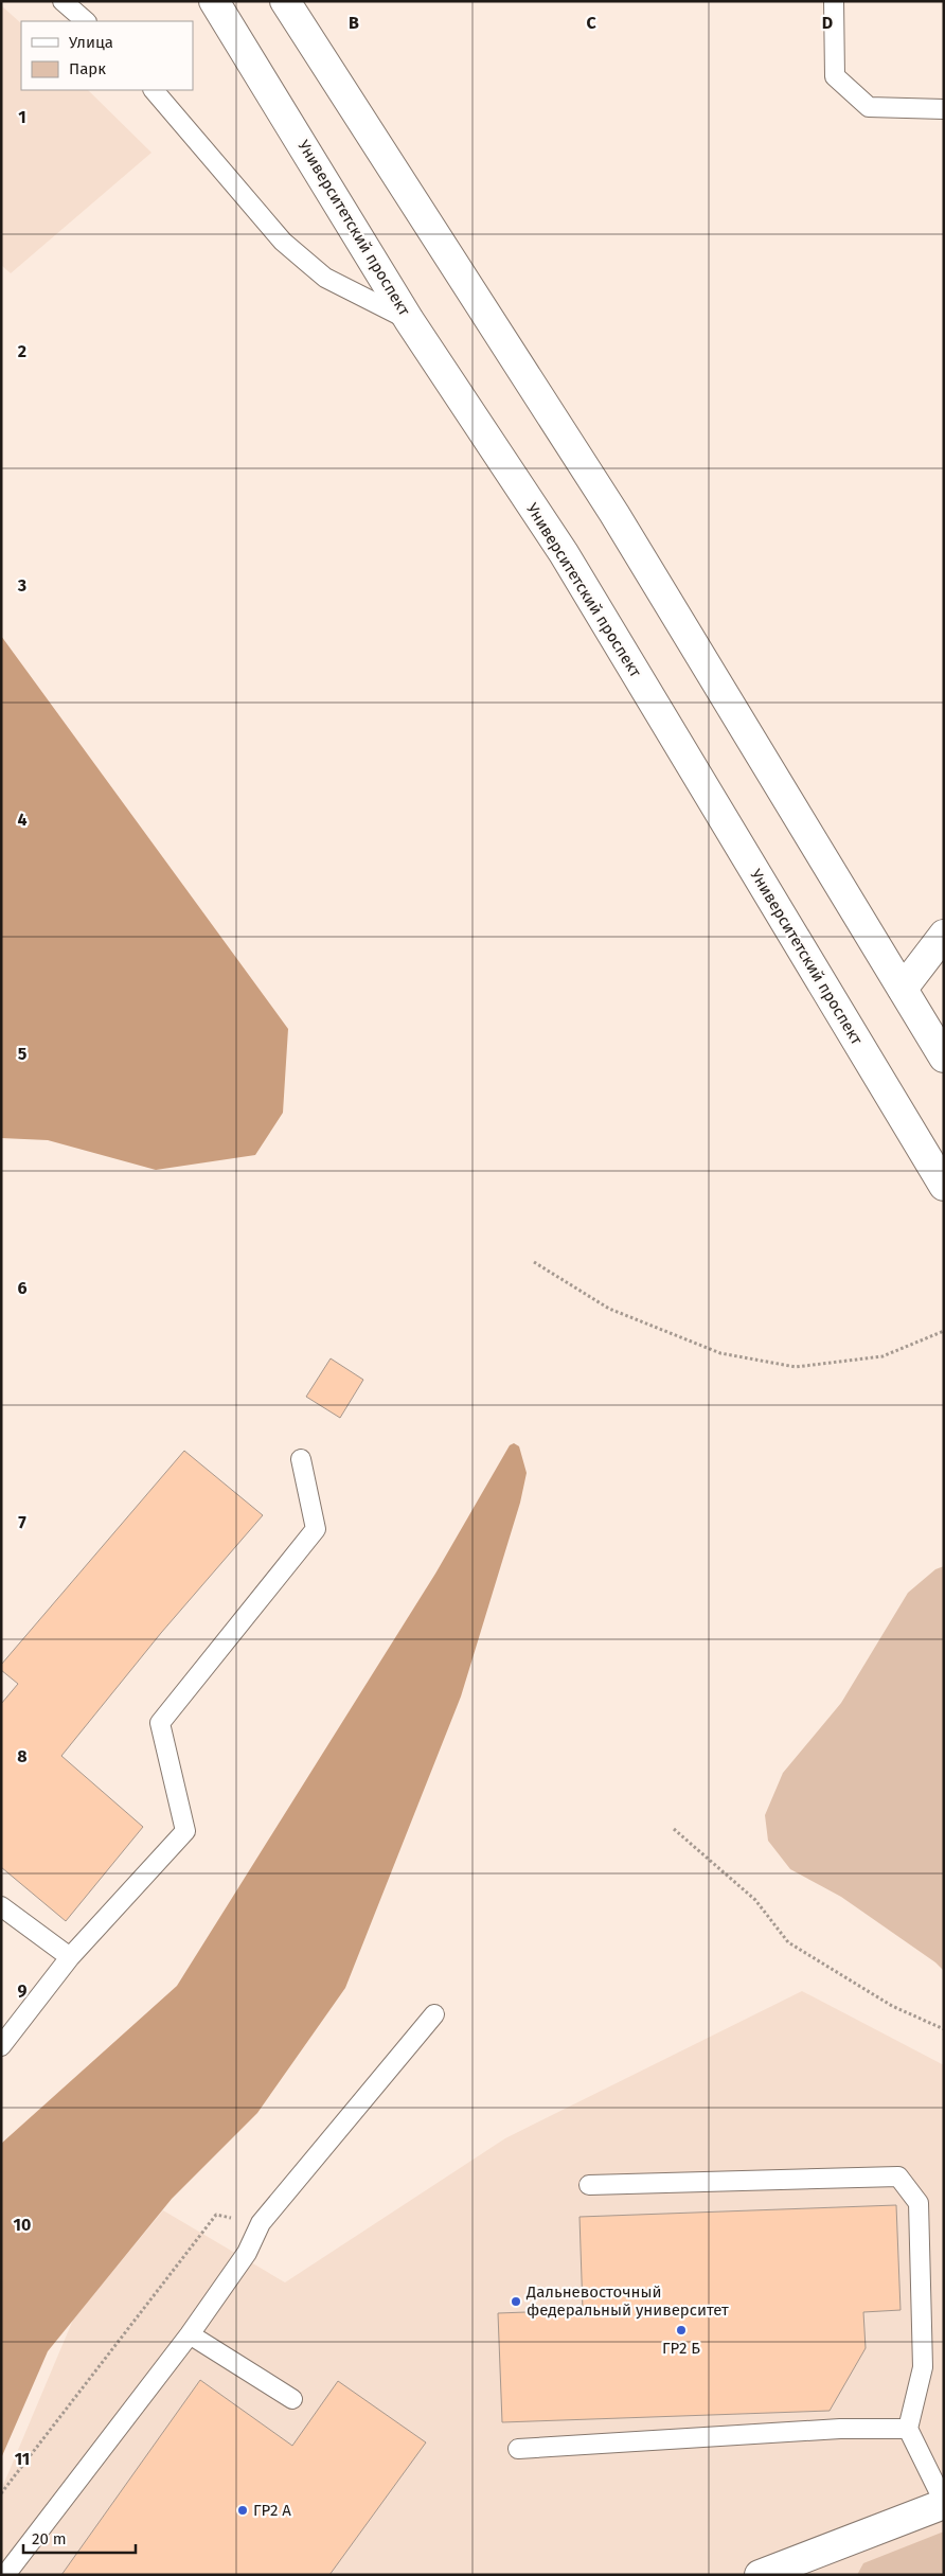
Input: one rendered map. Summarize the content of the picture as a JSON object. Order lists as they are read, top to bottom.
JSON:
{
  "streets": {
    "main road": ["Университетский проспект"]
  },
  "places": ["Дальневосточный федеральный университет", "ГР2 Б", "ГР2 А"],
  "legend": ["Улица", "Парк"],
  "scale_bar": "20 m",
  "grid": {
    "columns": ["B", "C", "D"],
    "rows": [
      "1",
      "2",
      "3",
      "4",
      "5",
      "6",
      "7",
      "8",
      "9",
      "10",
      "11"
    ]
  }
}
